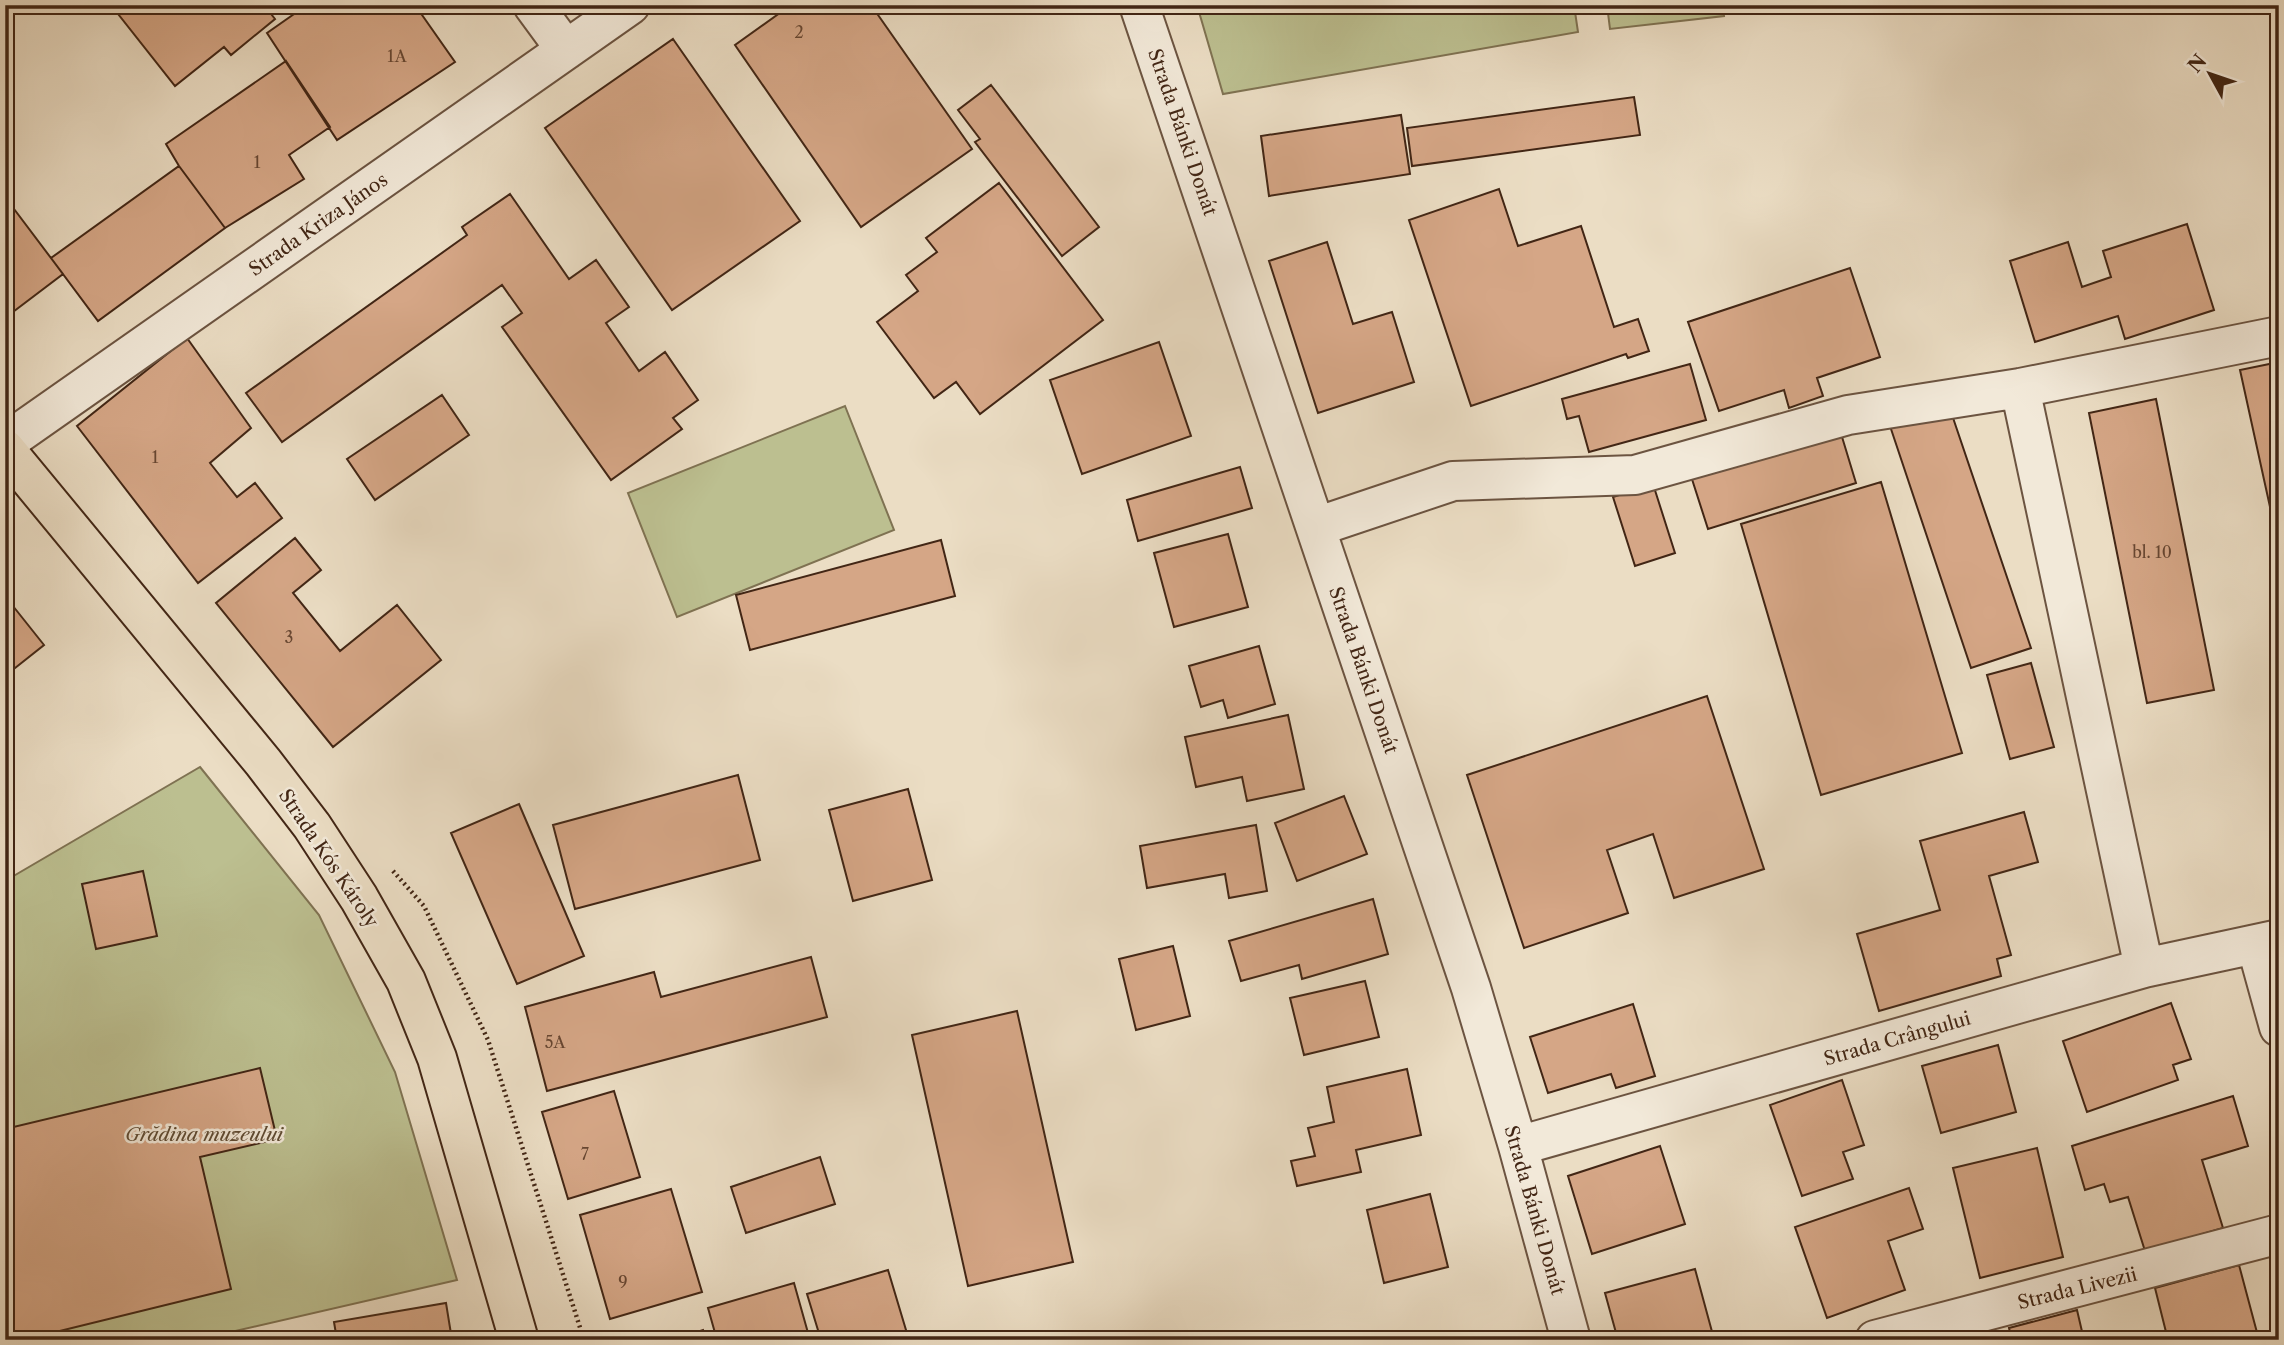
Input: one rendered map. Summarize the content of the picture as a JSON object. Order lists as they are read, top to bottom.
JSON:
{
  "streets": {
    "main road": ["Strada Kós Károly"],
    "street": [
      "Strada Bánki Donát",
      "Strada Kriza János",
      "Strada Crângului",
      "Strada Livezii"
    ]
  },
  "crossings": [
    ["Strada Bánki Donát", "Strada Crângului"]
  ],
  "parks": ["Grădina muzeului"],
  "house_numbers": [
    "2",
    "1A",
    "1",
    "1",
    "bl. 10",
    "3",
    "5A",
    "7",
    "9"
  ],
  "north": "top left"
}
